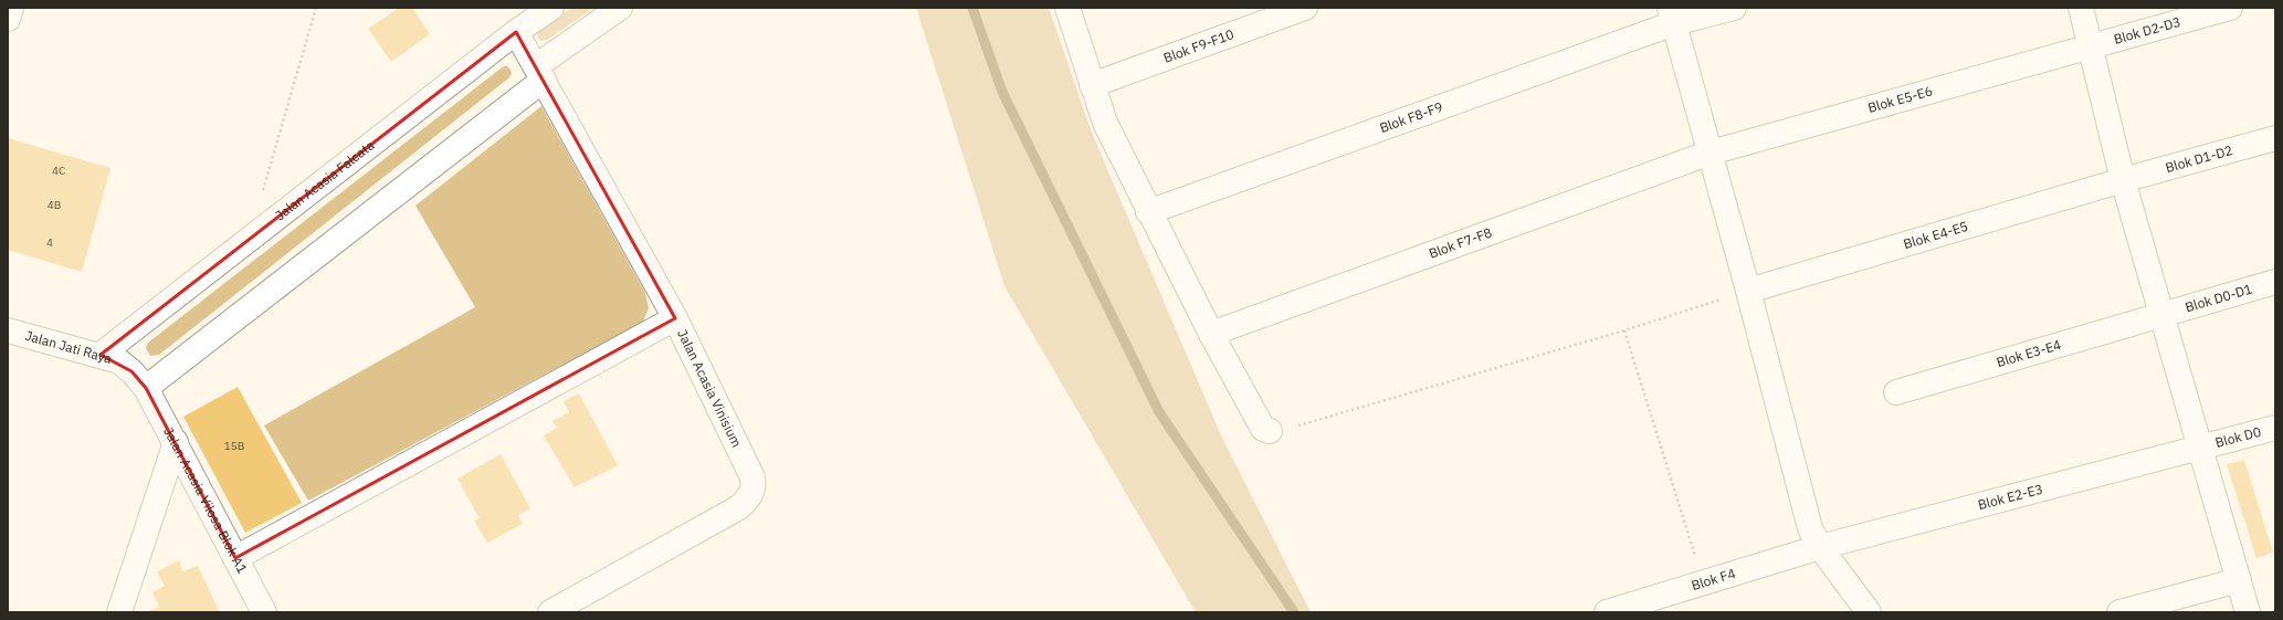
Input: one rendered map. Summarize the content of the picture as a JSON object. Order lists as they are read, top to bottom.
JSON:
{
  "streets": {
    "street": [
      "Blok D2-D3",
      "Blok F9-F10",
      "Blok E5-E6",
      "Blok F8-F9",
      "Blok D1-D2",
      "Jalan Acasia Falcata",
      "Blok E4-E5",
      "Blok F7-F8",
      "Blok D0-D1",
      "Jalan Jati Raya",
      "Blok E3-E4",
      "Jalan Acasia Vinisium",
      "Blok D0",
      "Blok E2-E3",
      "Jalan Acasia Vilosa Blok A1",
      "Blok F4"
    ]
  },
  "crossings": [
    ["Blok D2-D3", "Blok E5-E6"],
    ["Blok E5-E6", "Blok F7-F8"],
    ["Blok D1-D2", "Blok E4-E5"],
    ["Jalan Acasia Falcata", "Jalan Jati Raya"],
    ["Jalan Acasia Falcata", "Jalan Acasia Vinisium"],
    ["Blok D0-D1", "Blok E3-E4"],
    ["Jalan Jati Raya", "Jalan Acasia Vilosa Blok A1"],
    ["Blok D0", "Blok E2-E3"],
    ["Blok E2-E3", "Blok F4"]
  ],
  "house_numbers": [
    "4C",
    "4B",
    "4",
    "15B"
  ]
}
